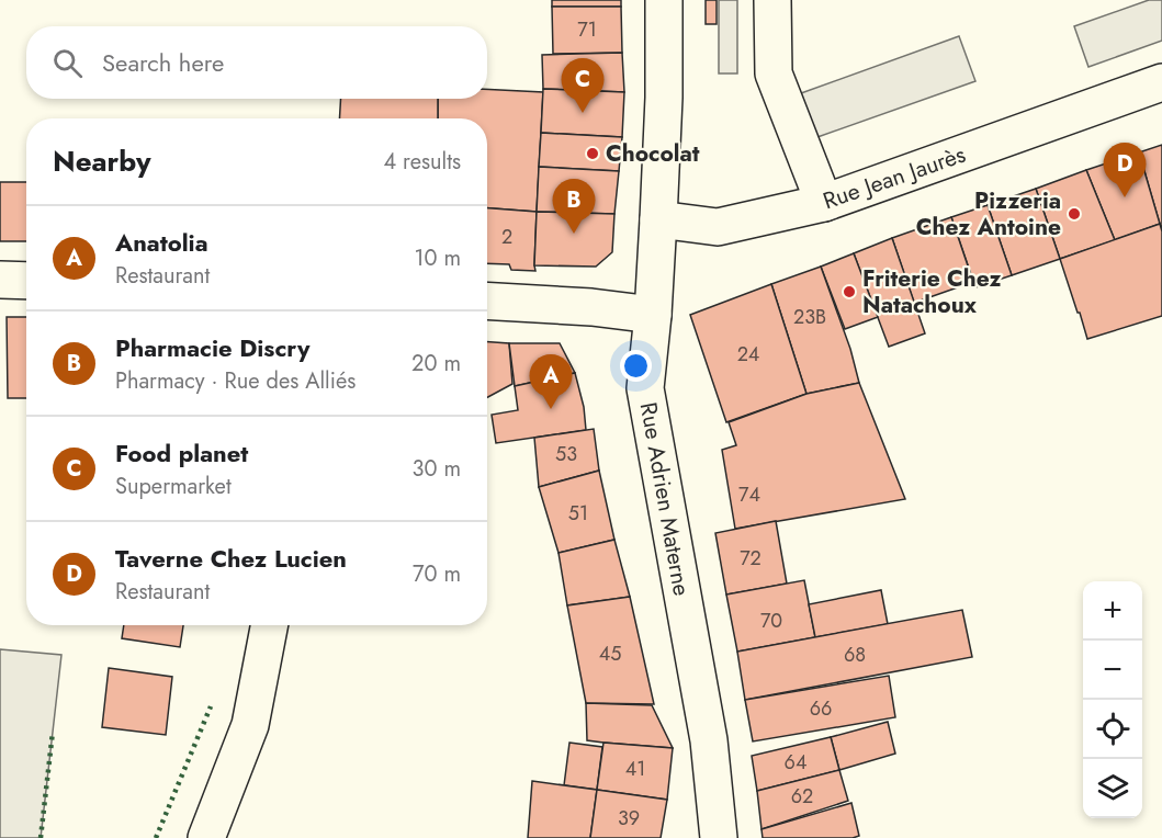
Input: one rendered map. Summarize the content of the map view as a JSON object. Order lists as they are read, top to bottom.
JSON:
{
  "streets": {
    "street": ["Rue Jean Jaurès", "Rue Adrien Materne"]
  },
  "crossings": [
    ["Rue Jean Jaurès", "Rue Adrien Materne"]
  ],
  "places": ["Chocolat", "Pizzeria Chez Antoine", "Friterie Chez Natachoux"],
  "house_numbers": [
    "71",
    "2",
    "23B",
    "24",
    "53",
    "74",
    "51",
    "72",
    "70",
    "45",
    "68",
    "66",
    "64",
    "41",
    "62",
    "39"
  ],
  "page": {
    "search": "Search here",
    "pins": [
      "C",
      "D",
      "B",
      "A"
    ],
    "heading": ["Nearby", "4 results"],
    "list": [
      {
        "mark": "A",
        "name": "Anatolia",
        "note": "Restaurant",
        "value": "10 m"
      },
      {
        "mark": "B",
        "name": "Pharmacie Discry",
        "note": "Pharmacy · Rue des Alliés",
        "value": "20 m"
      },
      {
        "mark": "C",
        "name": "Food planet",
        "note": "Supermarket",
        "value": "30 m"
      },
      {
        "mark": "D",
        "name": "Taverne Chez Lucien",
        "note": "Restaurant",
        "value": "70 m"
      }
    ],
    "map_buttons": ["+", "−"]
  }
}
